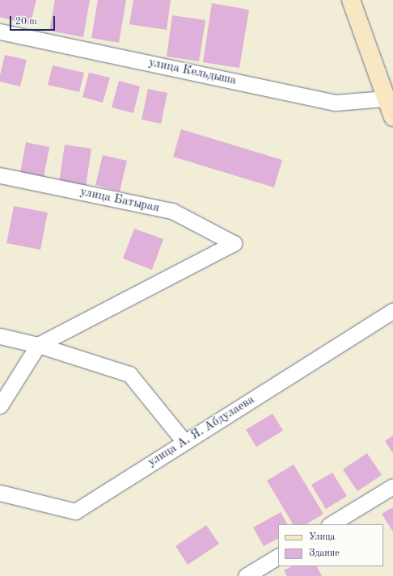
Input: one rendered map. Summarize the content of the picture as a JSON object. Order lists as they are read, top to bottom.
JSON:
{
  "streets": {
    "street": ["улица Кельдыша", "улица Батырая", "улица А. Я. Абдулаева"]
  },
  "legend": ["Улица", "Здание"],
  "scale_bar": "20 m"
}
